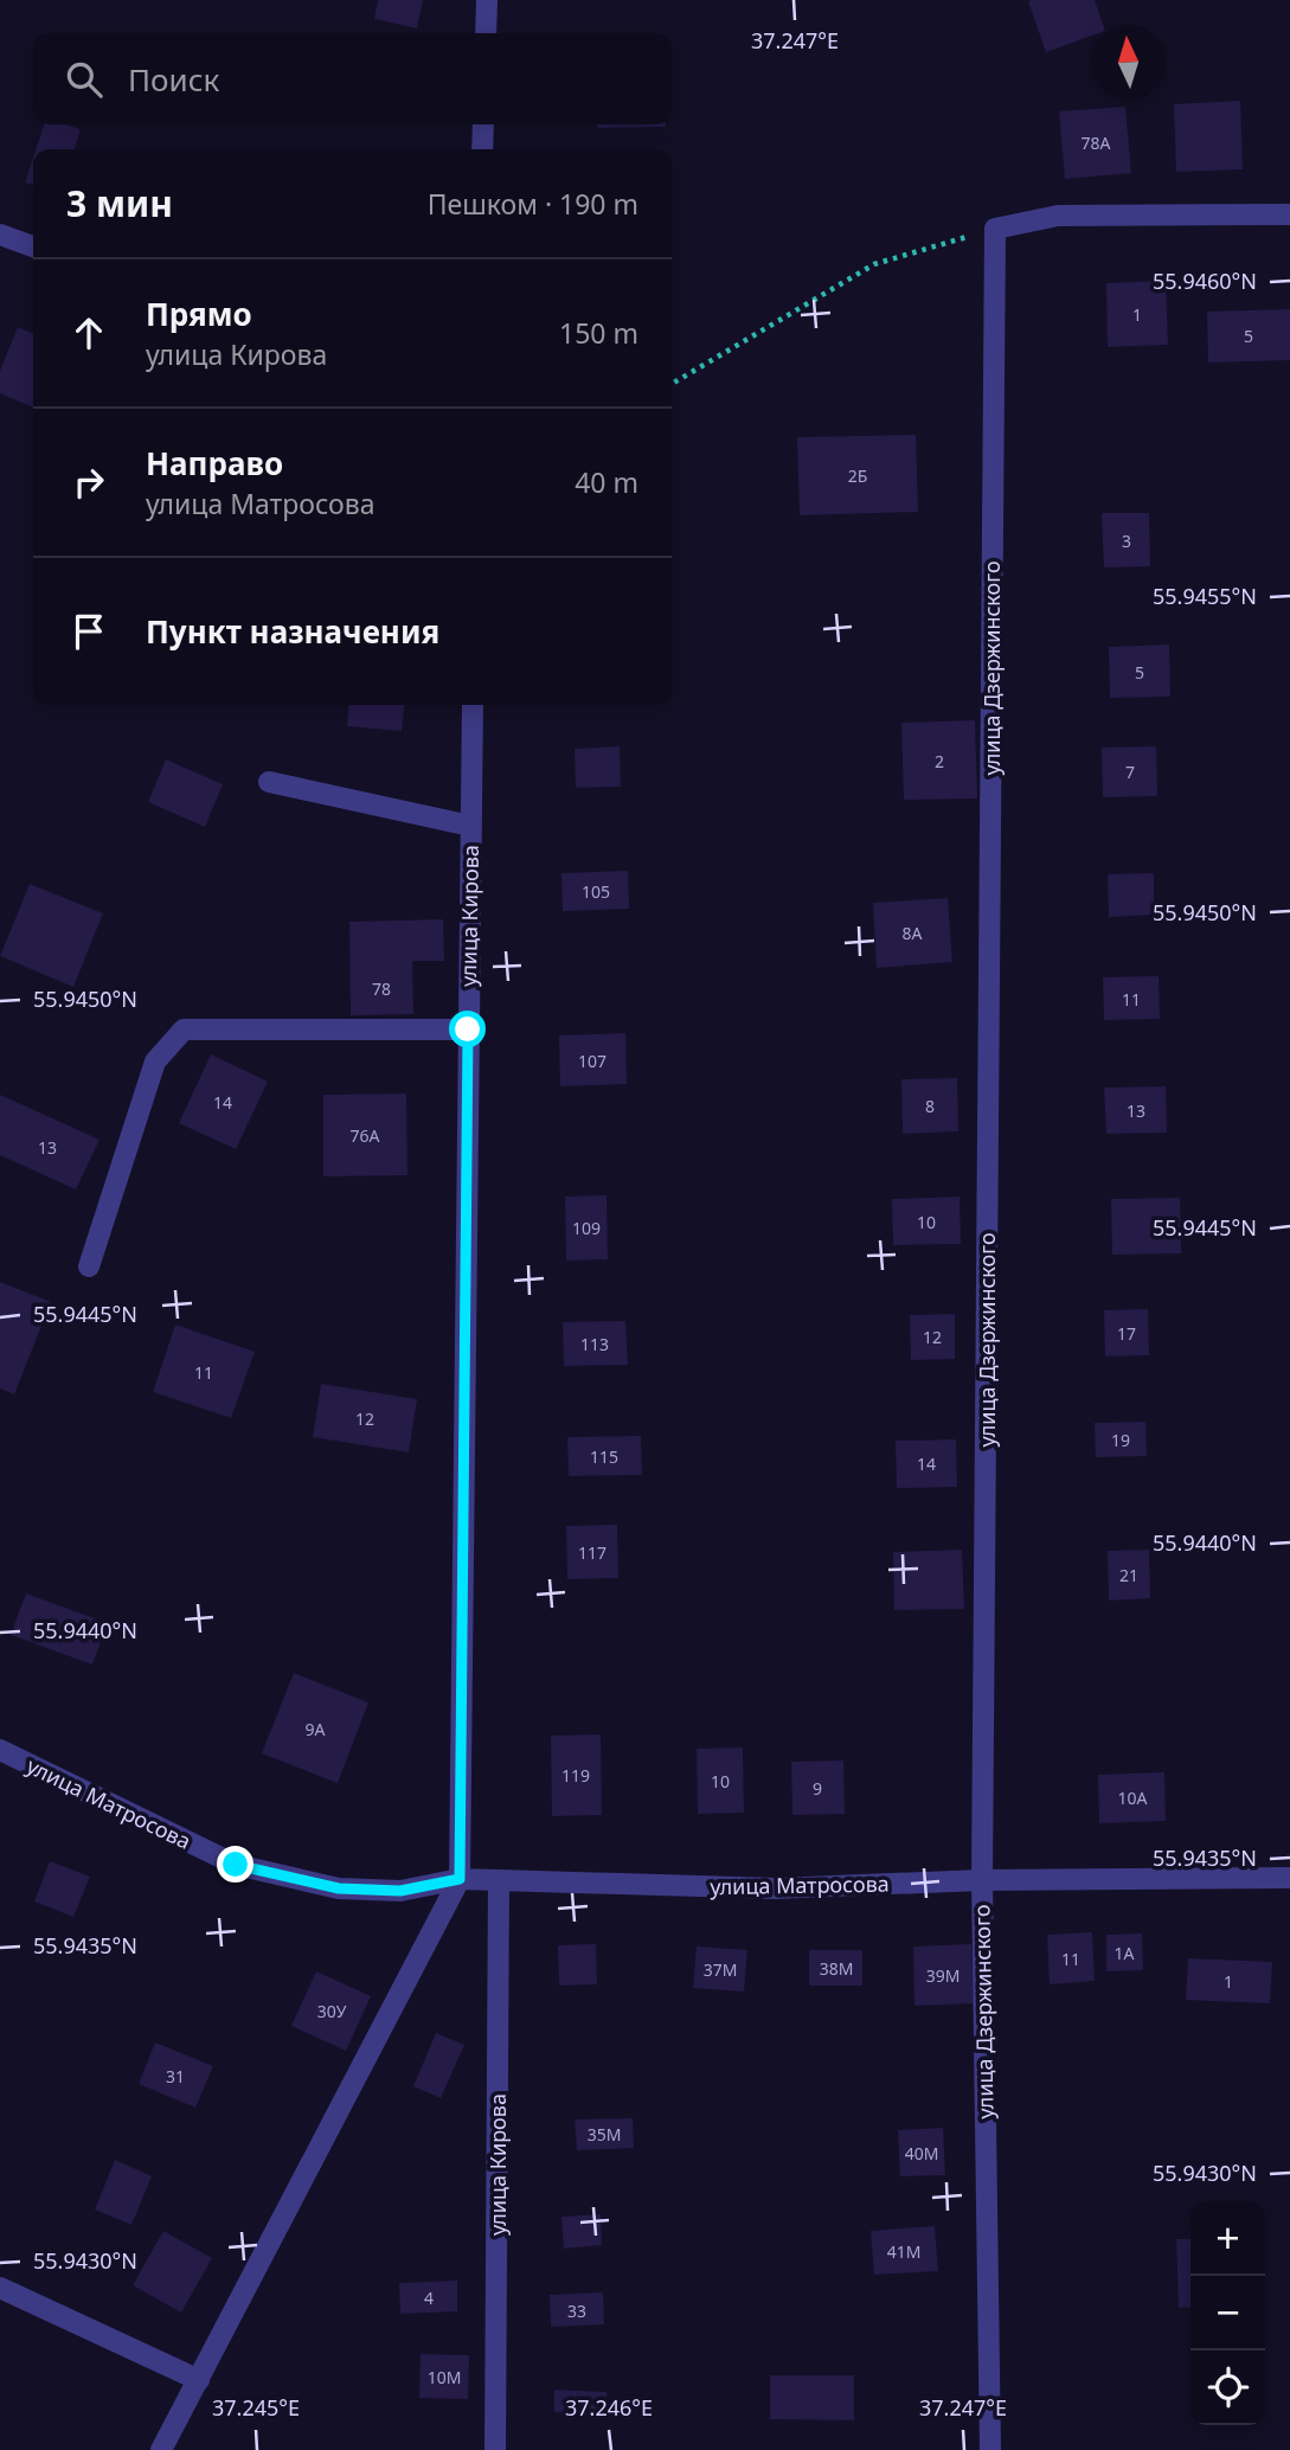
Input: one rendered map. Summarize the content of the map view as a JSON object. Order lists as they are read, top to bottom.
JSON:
{
  "streets": {
    "street": ["улица Дзержинского", "улица Кирова", "улица Матросова"]
  },
  "crossings": [
    ["улица Дзержинского", "улица Матросова"],
    ["улица Кирова", "улица Матросова"]
  ],
  "house_numbers": [
    "78А",
    "1",
    "5",
    "2Б",
    "3",
    "5",
    "2",
    "7",
    "105",
    "8А",
    "78",
    "11",
    "107",
    "14",
    "8",
    "13",
    "76А",
    "13",
    "10",
    "109",
    "17",
    "12",
    "113",
    "11",
    "12",
    "19",
    "115",
    "14",
    "117",
    "21",
    "9А",
    "119",
    "10",
    "9",
    "10А",
    "1А",
    "11",
    "38М",
    "37М",
    "39М",
    "1",
    "30У",
    "31",
    "35М",
    "40М",
    "41М",
    "4",
    "33",
    "10М"
  ],
  "north": "top",
  "page": {
    "search": "Поиск",
    "heading": ["3 мин", "Пешком · 190 m"],
    "list": [
      ["Прямо", "улица Кирова", "150 m"],
      ["Направо", "улица Матросова", "40 m"],
      "Пункт назначения"
    ],
    "map_buttons": ["+", "−"]
  },
  "coordinates": [
    "37.247°E",
    "55.9460°N",
    "55.9455°N",
    "55.9450°N",
    "55.9445°N",
    "55.9440°N",
    "55.9435°N",
    "55.9430°N",
    "37.245°E",
    "37.246°E"
  ]
}
